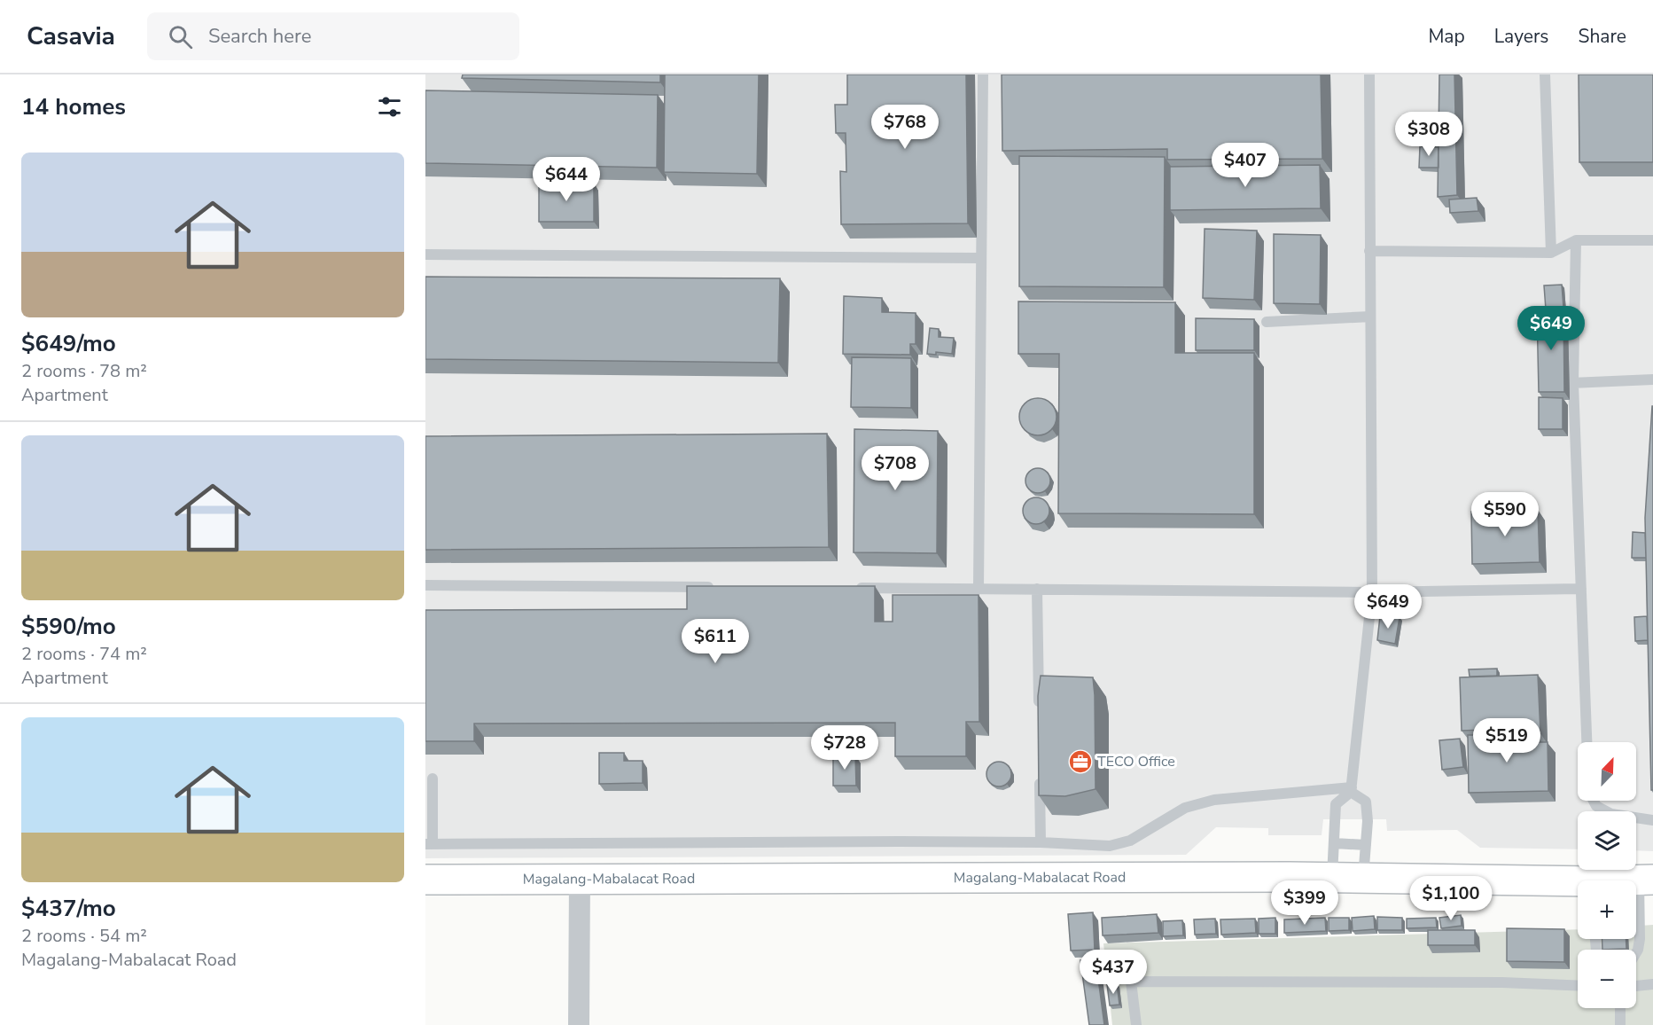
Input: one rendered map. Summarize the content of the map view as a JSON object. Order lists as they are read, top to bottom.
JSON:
{
  "streets": {
    "main road": ["Magalang-Mabalacat Road"]
  },
  "places": {
    "office": ["TECO Office"]
  },
  "north": "top right",
  "page": {
    "header": "Casavia",
    "search": "Search here",
    "nav": ["Map", "Layers", "Share"],
    "heading": "14 homes",
    "price": [
      "$768",
      "$308",
      "$407",
      "$644",
      "$649",
      "$708",
      "$590",
      "$649",
      "$611",
      "$519",
      "$728",
      "$1,100",
      "$399",
      "$437"
    ],
    "list": [
      {
        "name": "$649/mo",
        "note": "2 rooms · 78 m² · Apartment"
      },
      {
        "name": "$590/mo",
        "note": "2 rooms · 74 m² · Apartment"
      },
      {
        "name": "$437/mo",
        "note": "2 rooms · 54 m² · Magalang-Mabalacat Road"
      }
    ],
    "map_buttons": ["+", "−"]
  }
}
